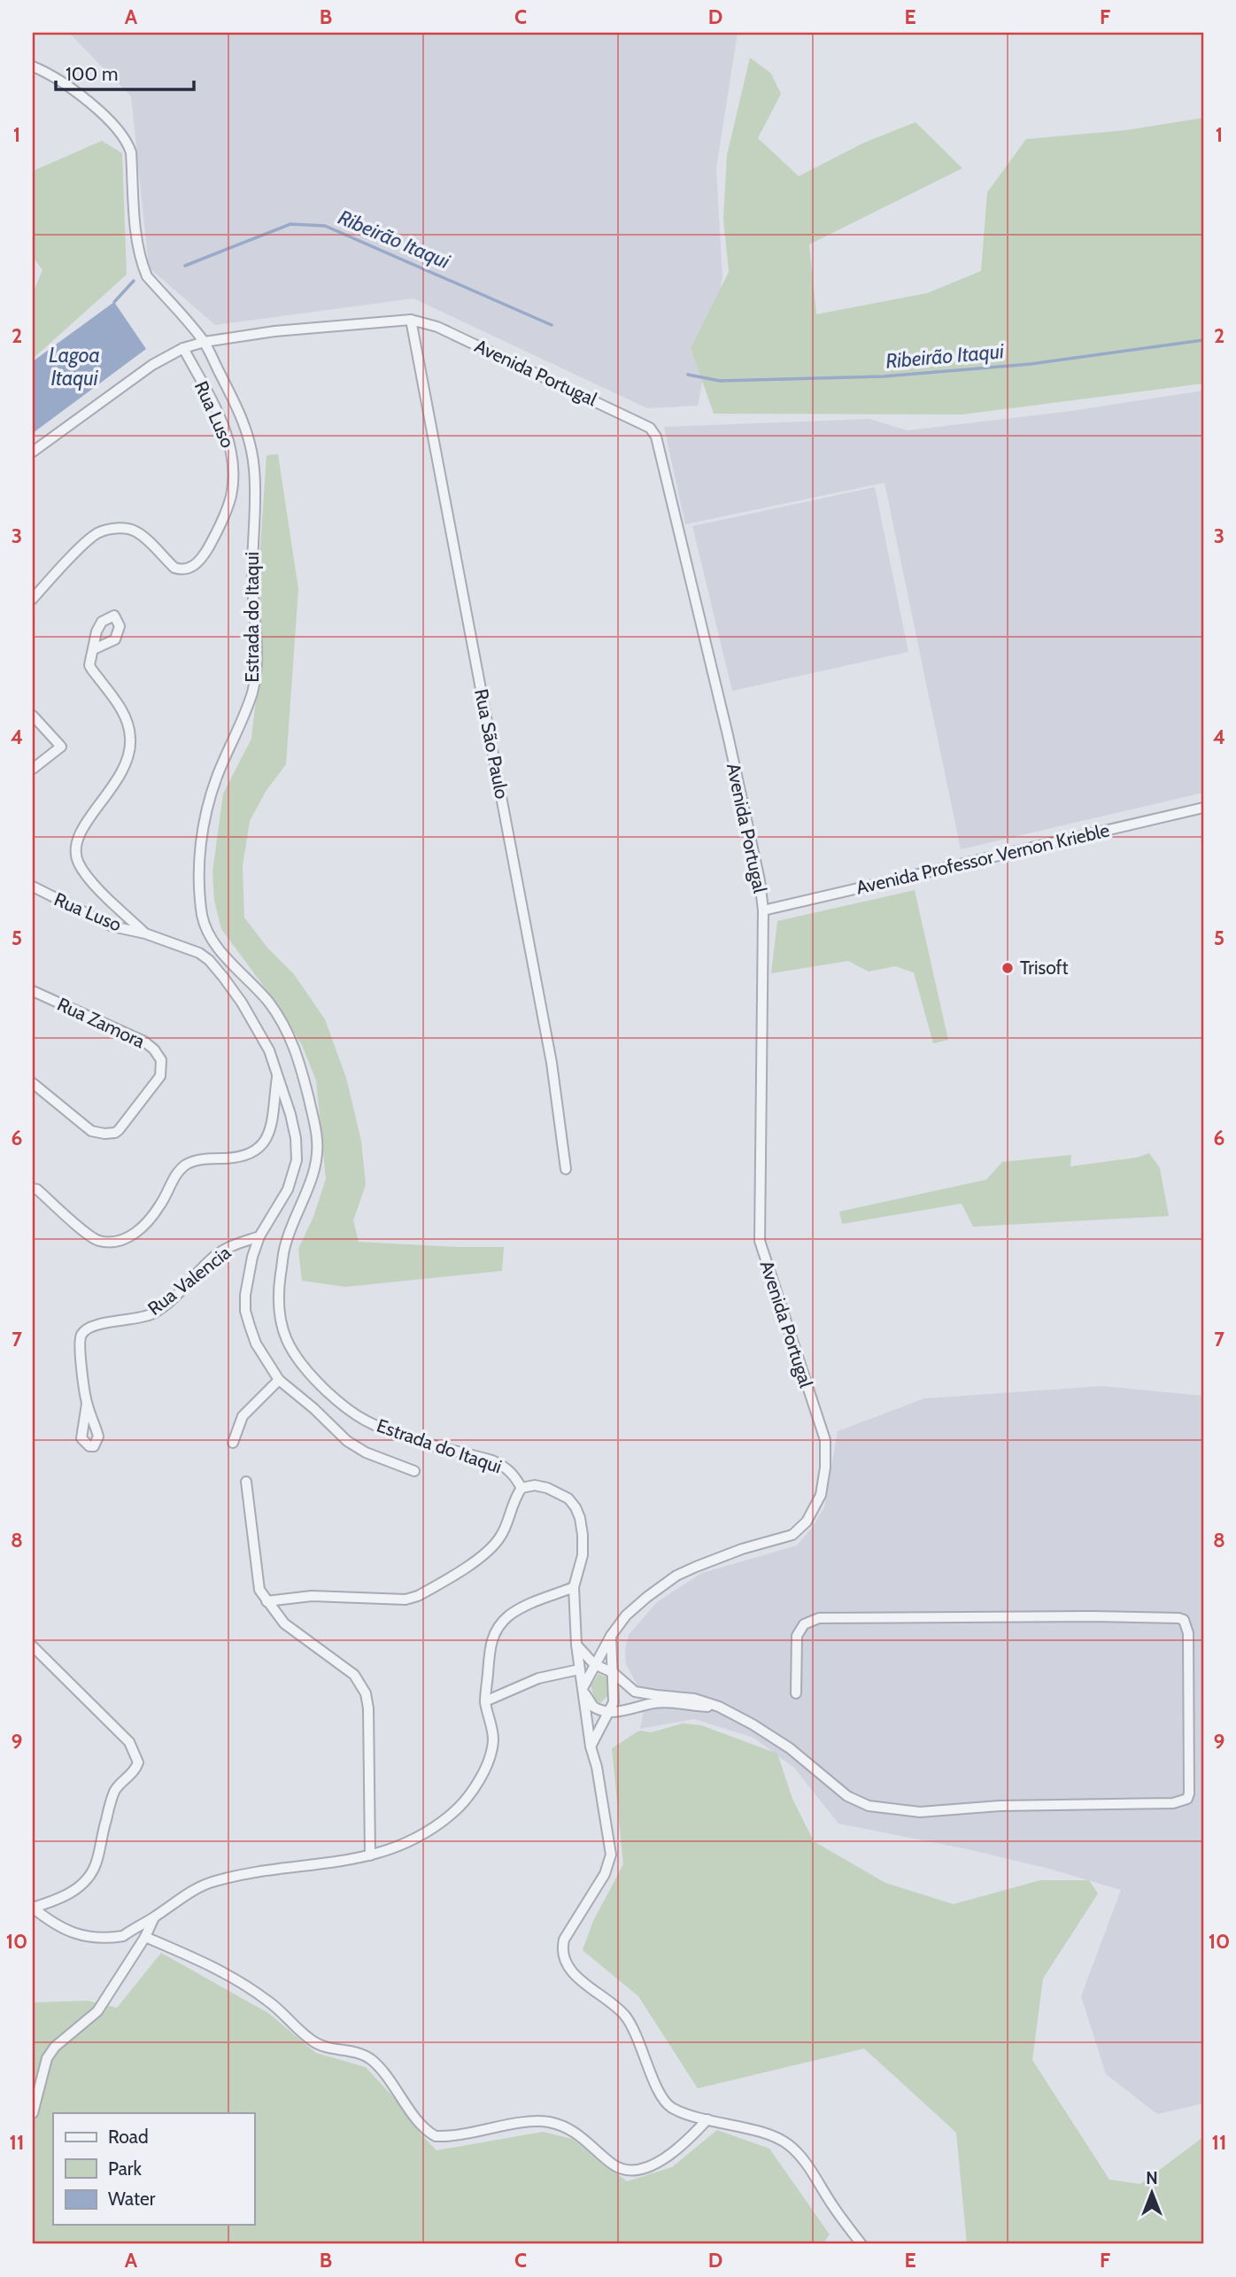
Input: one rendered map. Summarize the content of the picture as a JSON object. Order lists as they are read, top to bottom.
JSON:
{
  "streets": {
    "street": [
      "Avenida Portugal",
      "Rua Luso",
      "Estrada do Itaqui",
      "Rua São Paulo",
      "Avenida Professor Vernon Krieble",
      "Rua Zamora",
      "Rua Valencia"
    ]
  },
  "crossings": [
    ["Avenida Portugal", "Rua Luso"],
    ["Avenida Portugal", "Estrada do Itaqui"],
    ["Avenida Portugal", "Rua São Paulo"],
    ["Avenida Portugal", "Avenida Professor Vernon Krieble"],
    ["Rua Luso", "Rua Valencia"]
  ],
  "water": ["Ribeirão Itaqui", "Lagoa Itaqui"],
  "places": ["Trisoft"],
  "legend": ["Road", "Park", "Water"],
  "scale_bar": "100 m",
  "north": "top",
  "grid": {
    "columns": [
      "A",
      "B",
      "C",
      "D",
      "E",
      "F"
    ],
    "rows": [
      "1",
      "2",
      "3",
      "4",
      "5",
      "6",
      "7",
      "8",
      "9",
      "10",
      "11"
    ]
  }
}
